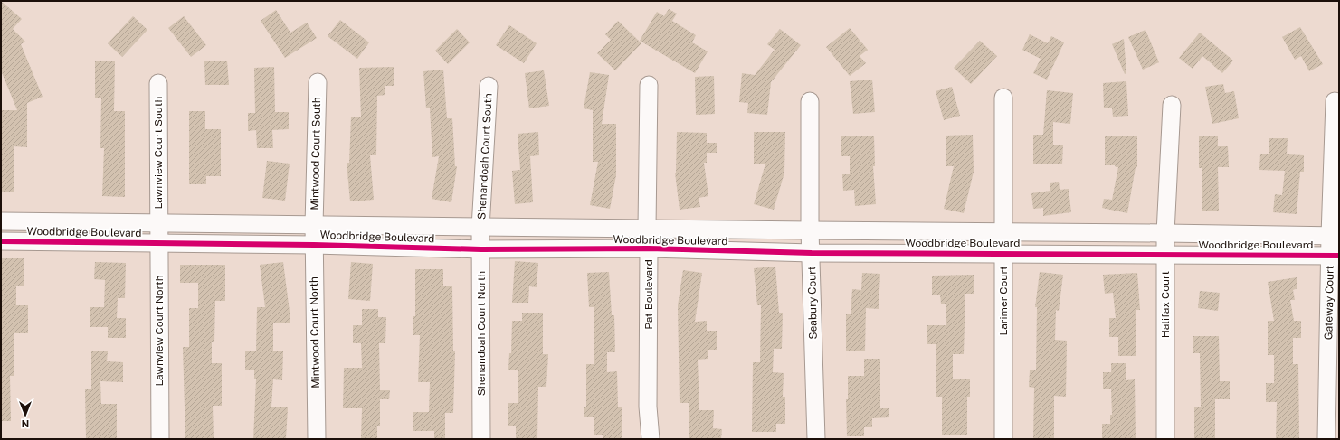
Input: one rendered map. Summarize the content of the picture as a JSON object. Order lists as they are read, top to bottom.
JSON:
{
  "streets": {
    "street": [
      "Lawnview Court South",
      "Mintwood Court South",
      "Shenandoah Court South",
      "Woodbridge Boulevard",
      "Pat Boulevard",
      "Larimer Court",
      "Seabury Court",
      "Gateway Court",
      "Halifax Court",
      "Lawnview Court North",
      "Mintwood Court North",
      "Shenandoah Court North"
    ]
  },
  "crossings": [
    ["Lawnview Court South", "Woodbridge Boulevard"],
    ["Lawnview Court South", "Lawnview Court North"],
    ["Mintwood Court South", "Woodbridge Boulevard"],
    ["Mintwood Court South", "Mintwood Court North"],
    ["Shenandoah Court South", "Woodbridge Boulevard"],
    ["Shenandoah Court South", "Shenandoah Court North"],
    ["Woodbridge Boulevard", "Pat Boulevard"],
    ["Woodbridge Boulevard", "Larimer Court"],
    ["Woodbridge Boulevard", "Seabury Court"],
    ["Woodbridge Boulevard", "Gateway Court"],
    ["Woodbridge Boulevard", "Halifax Court"],
    ["Woodbridge Boulevard", "Lawnview Court North"],
    ["Woodbridge Boulevard", "Mintwood Court North"],
    ["Woodbridge Boulevard", "Shenandoah Court North"]
  ],
  "north": "bottom"
}
